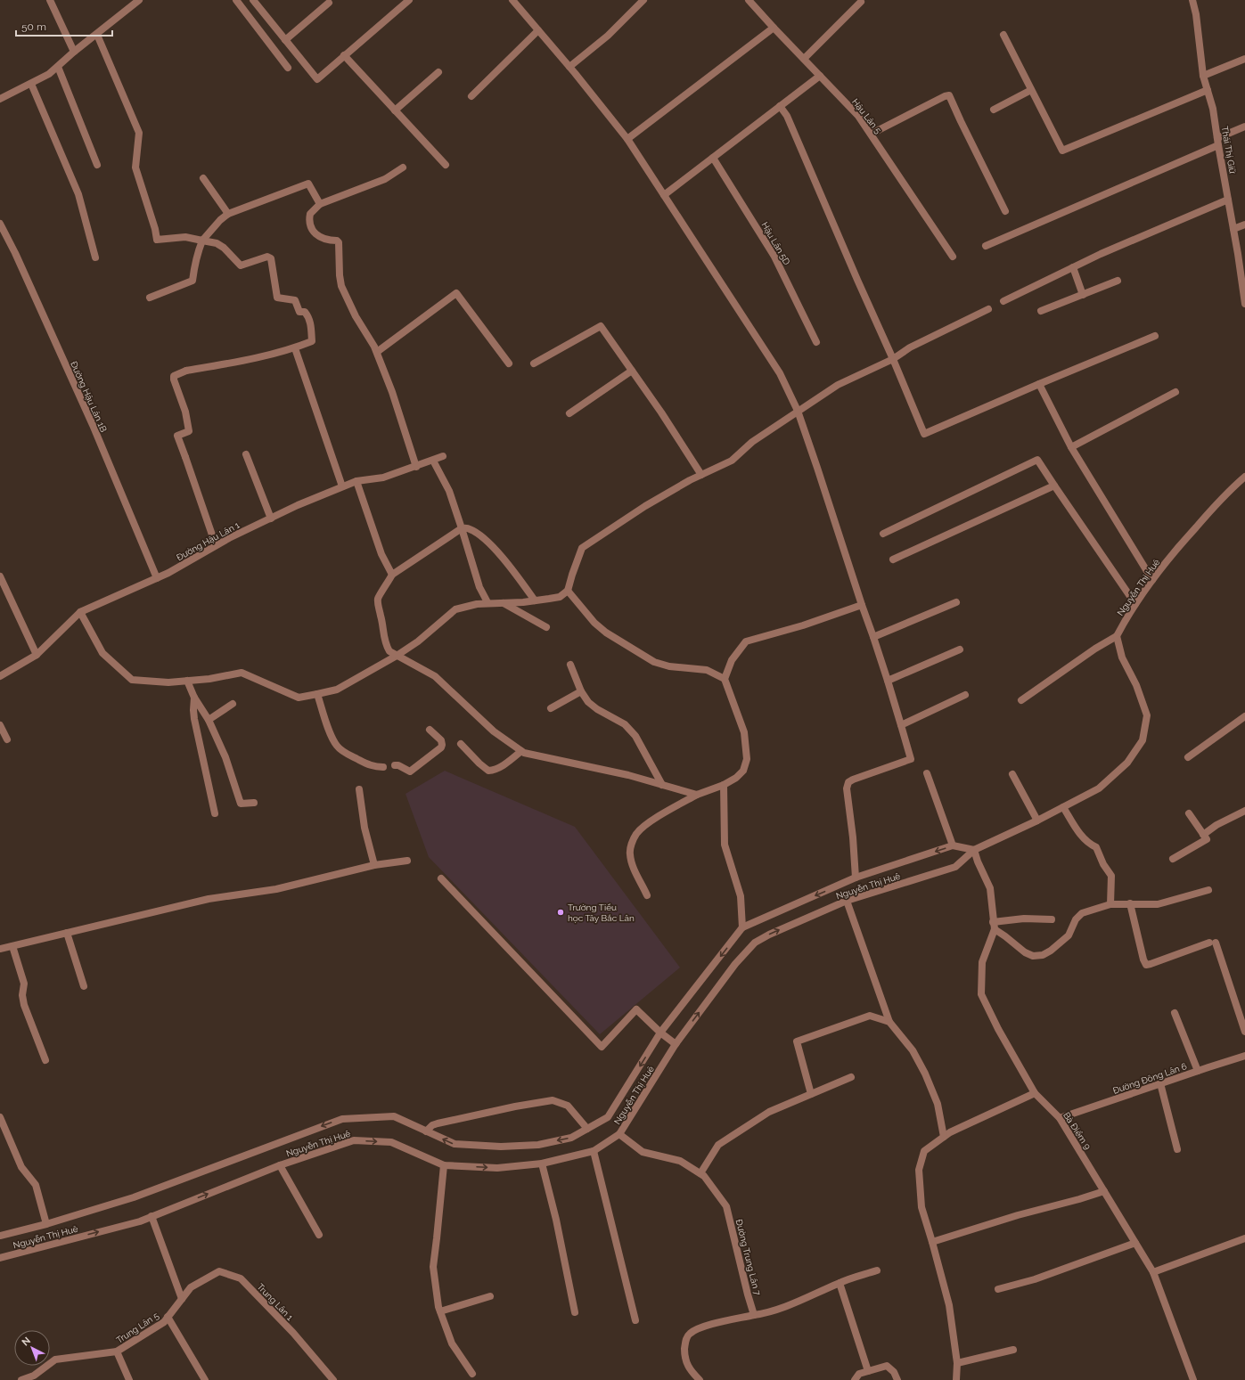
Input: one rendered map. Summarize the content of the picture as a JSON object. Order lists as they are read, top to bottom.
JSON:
{
  "streets": {
    "street": [
      "Hậu Lân 5",
      "Thái Thị Giữ",
      "Hậu Lân 5D",
      "Đường Hậu Lân 1B",
      "Đường Hậu Lân 1",
      "Nguyễn Thị Huê",
      "Đường Đông Lân 6",
      "Bà Điểm 9",
      "Đường Trung Lân 7",
      "Trung Lân 1",
      "Trung Lân 5"
    ]
  },
  "crossings": [
    ["Đường Hậu Lân 1B", "Đường Hậu Lân 1"],
    ["Nguyễn Thị Huê", "Bà Điểm 9"],
    ["Nguyễn Thị Huê", "Đường Trung Lân 7"],
    ["Đường Đông Lân 6", "Bà Điểm 9"],
    ["Trung Lân 1", "Trung Lân 5"]
  ],
  "places": ["Trường Tiểu học Tây Bắc Lân"],
  "scale_bar": "50 m",
  "north": "top left"
}
